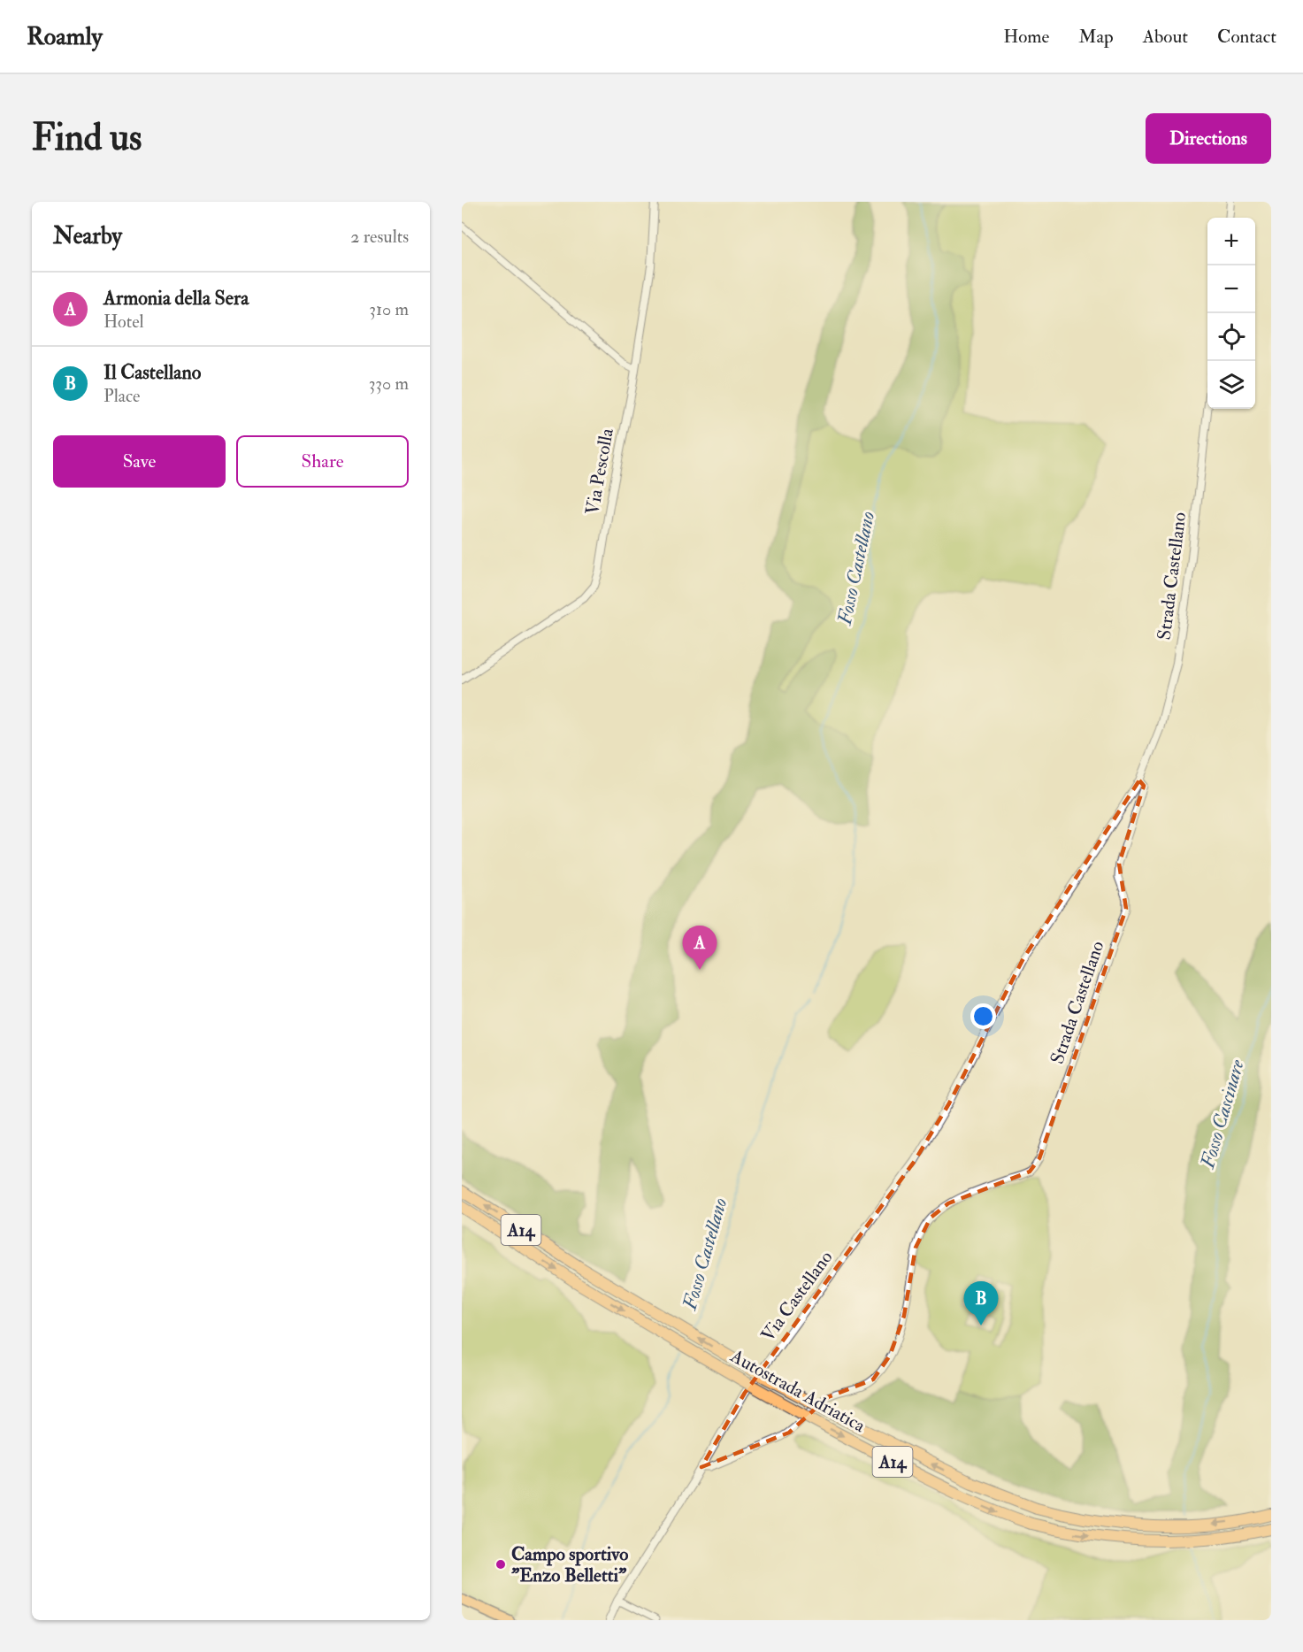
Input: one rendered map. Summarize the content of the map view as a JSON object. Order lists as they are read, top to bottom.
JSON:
{
  "streets": {
    "highway": ["A14", "Autostrada Adriatica"],
    "street": ["Via Pescolla", "Strada Castellano", "Via Castellano"]
  },
  "crossings": [
    ["Strada Castellano", "Via Castellano"]
  ],
  "water": ["Fosso Castellano", "Fosso Cascinare"],
  "places": ["Campo sportivo \"Enzo Belletti\""],
  "page": {
    "header": "Roamly",
    "nav": [
      "Home",
      "Map",
      "About",
      "Contact"
    ],
    "buttons": [
      "Directions",
      ["Save", "Share"]
    ],
    "title": "Find us",
    "heading": ["Nearby", "2 results"],
    "map_buttons": ["+", "−"],
    "list": [
      {
        "mark": "A",
        "name": "Armonia della Sera",
        "note": "Hotel",
        "value": "310 m"
      },
      {
        "mark": "B",
        "name": "Il Castellano",
        "note": "Place",
        "value": "330 m"
      }
    ],
    "pins": ["A", "B"]
  }
}
